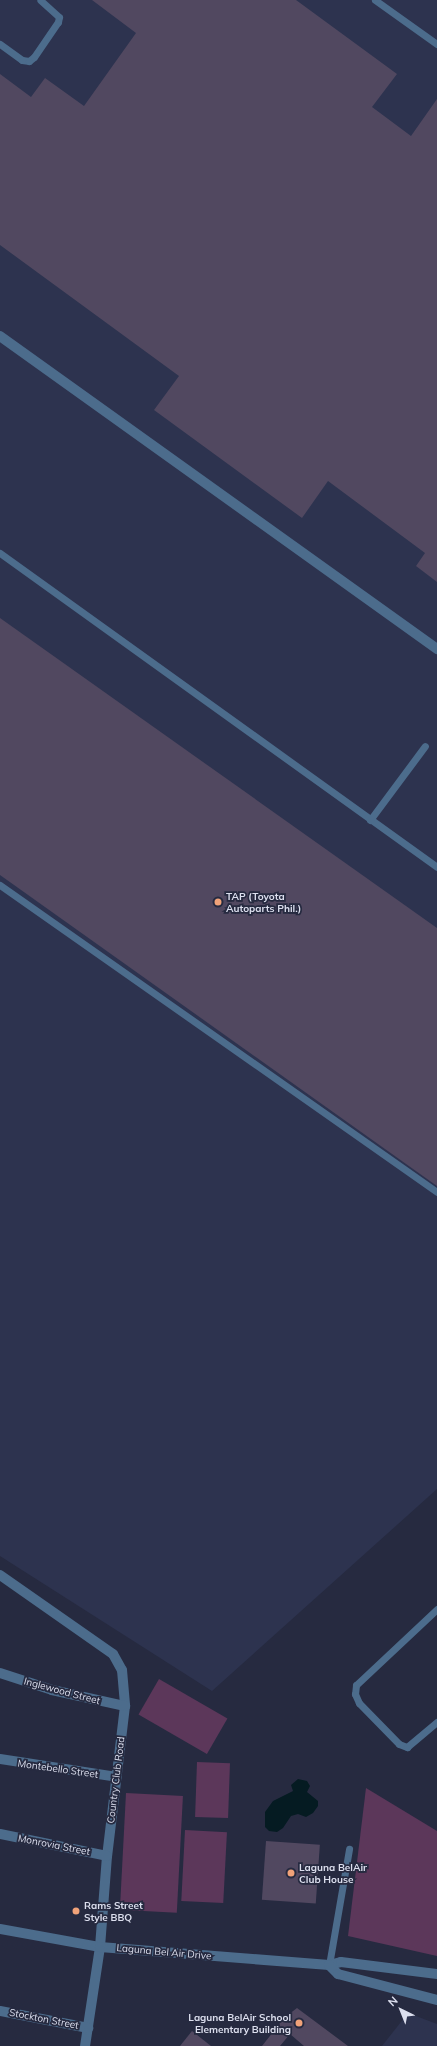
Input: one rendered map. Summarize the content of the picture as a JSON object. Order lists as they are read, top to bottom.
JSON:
{
  "streets": {
    "street": [
      "Inglewood Street",
      "Montebello Street",
      "Country Club Road",
      "Monrovia Street",
      "Laguna Bel Air Drive",
      "Stockton Street"
    ]
  },
  "crossings": [
    ["Inglewood Street", "Country Club Road"],
    ["Montebello Street", "Country Club Road"],
    ["Country Club Road", "Monrovia Street"],
    ["Country Club Road", "Laguna Bel Air Drive"],
    ["Country Club Road", "Stockton Street"]
  ],
  "places": [
    "TAP (Toyota Autoparts Phil.)",
    "Laguna BelAir Club House",
    "Rams Street Style BBQ",
    "Laguna BelAir School Elementary Building"
  ],
  "north": "top left"
}
